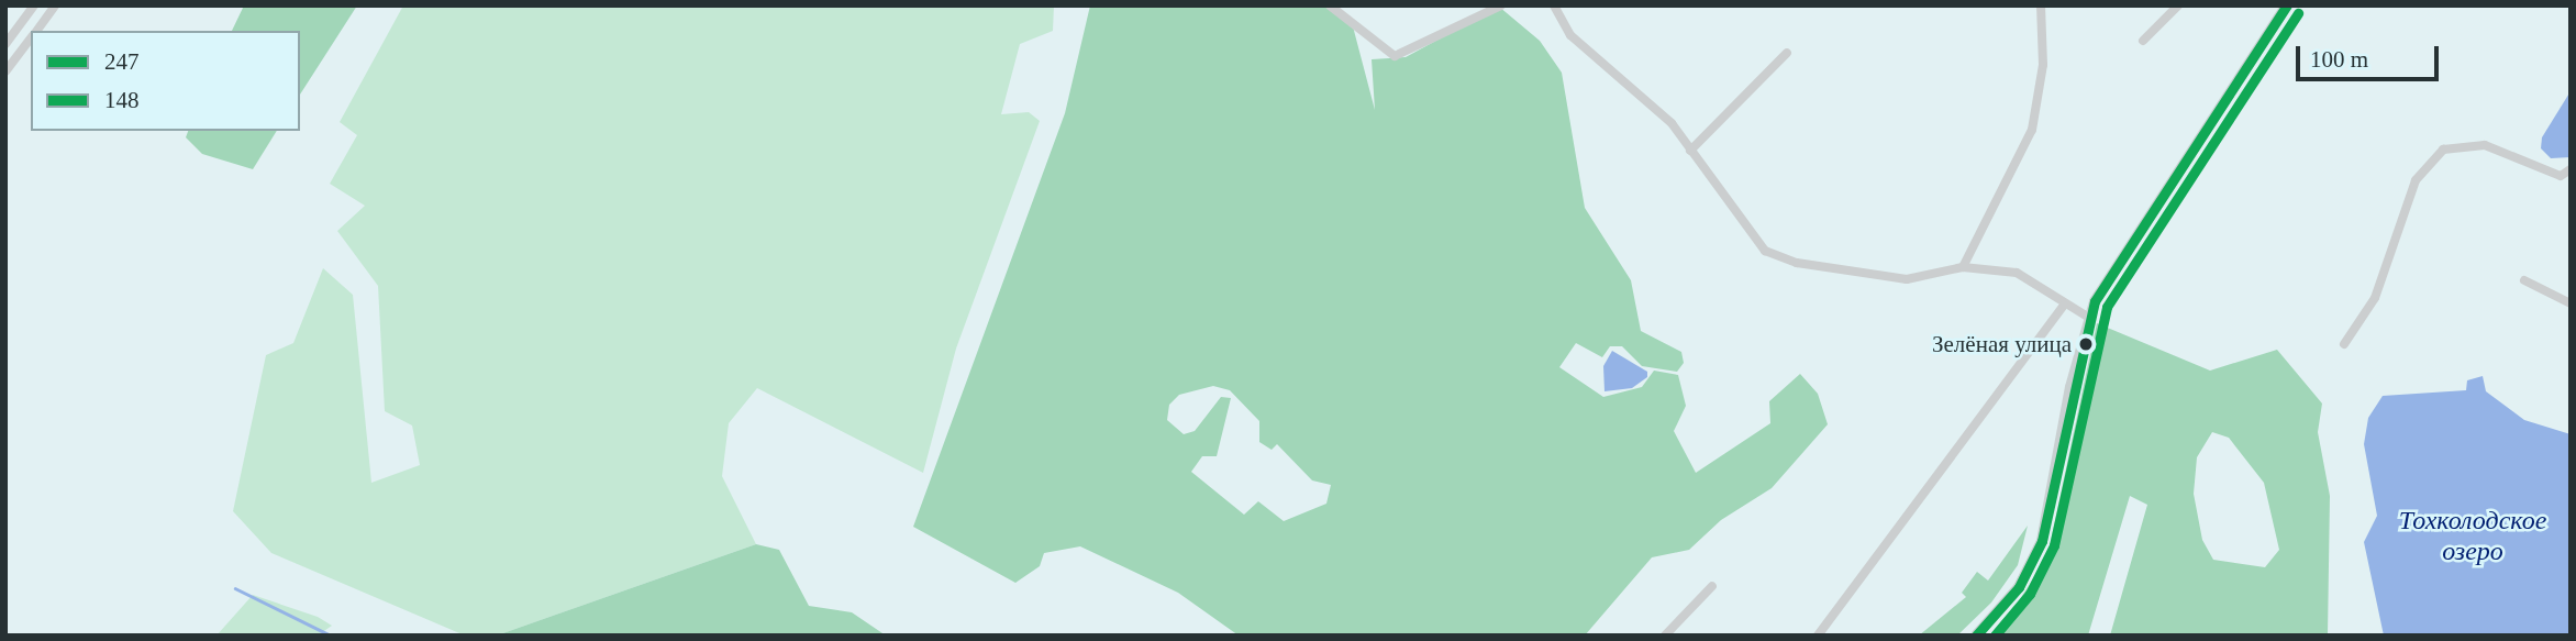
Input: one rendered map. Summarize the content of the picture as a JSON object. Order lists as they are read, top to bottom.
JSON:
{
  "water": ["Тохколодское озеро"],
  "places": ["Зелёная улица"],
  "lines": ["transit line 247", "transit line 148"],
  "legend": ["247", "148"],
  "scale_bar": "100 m"
}
